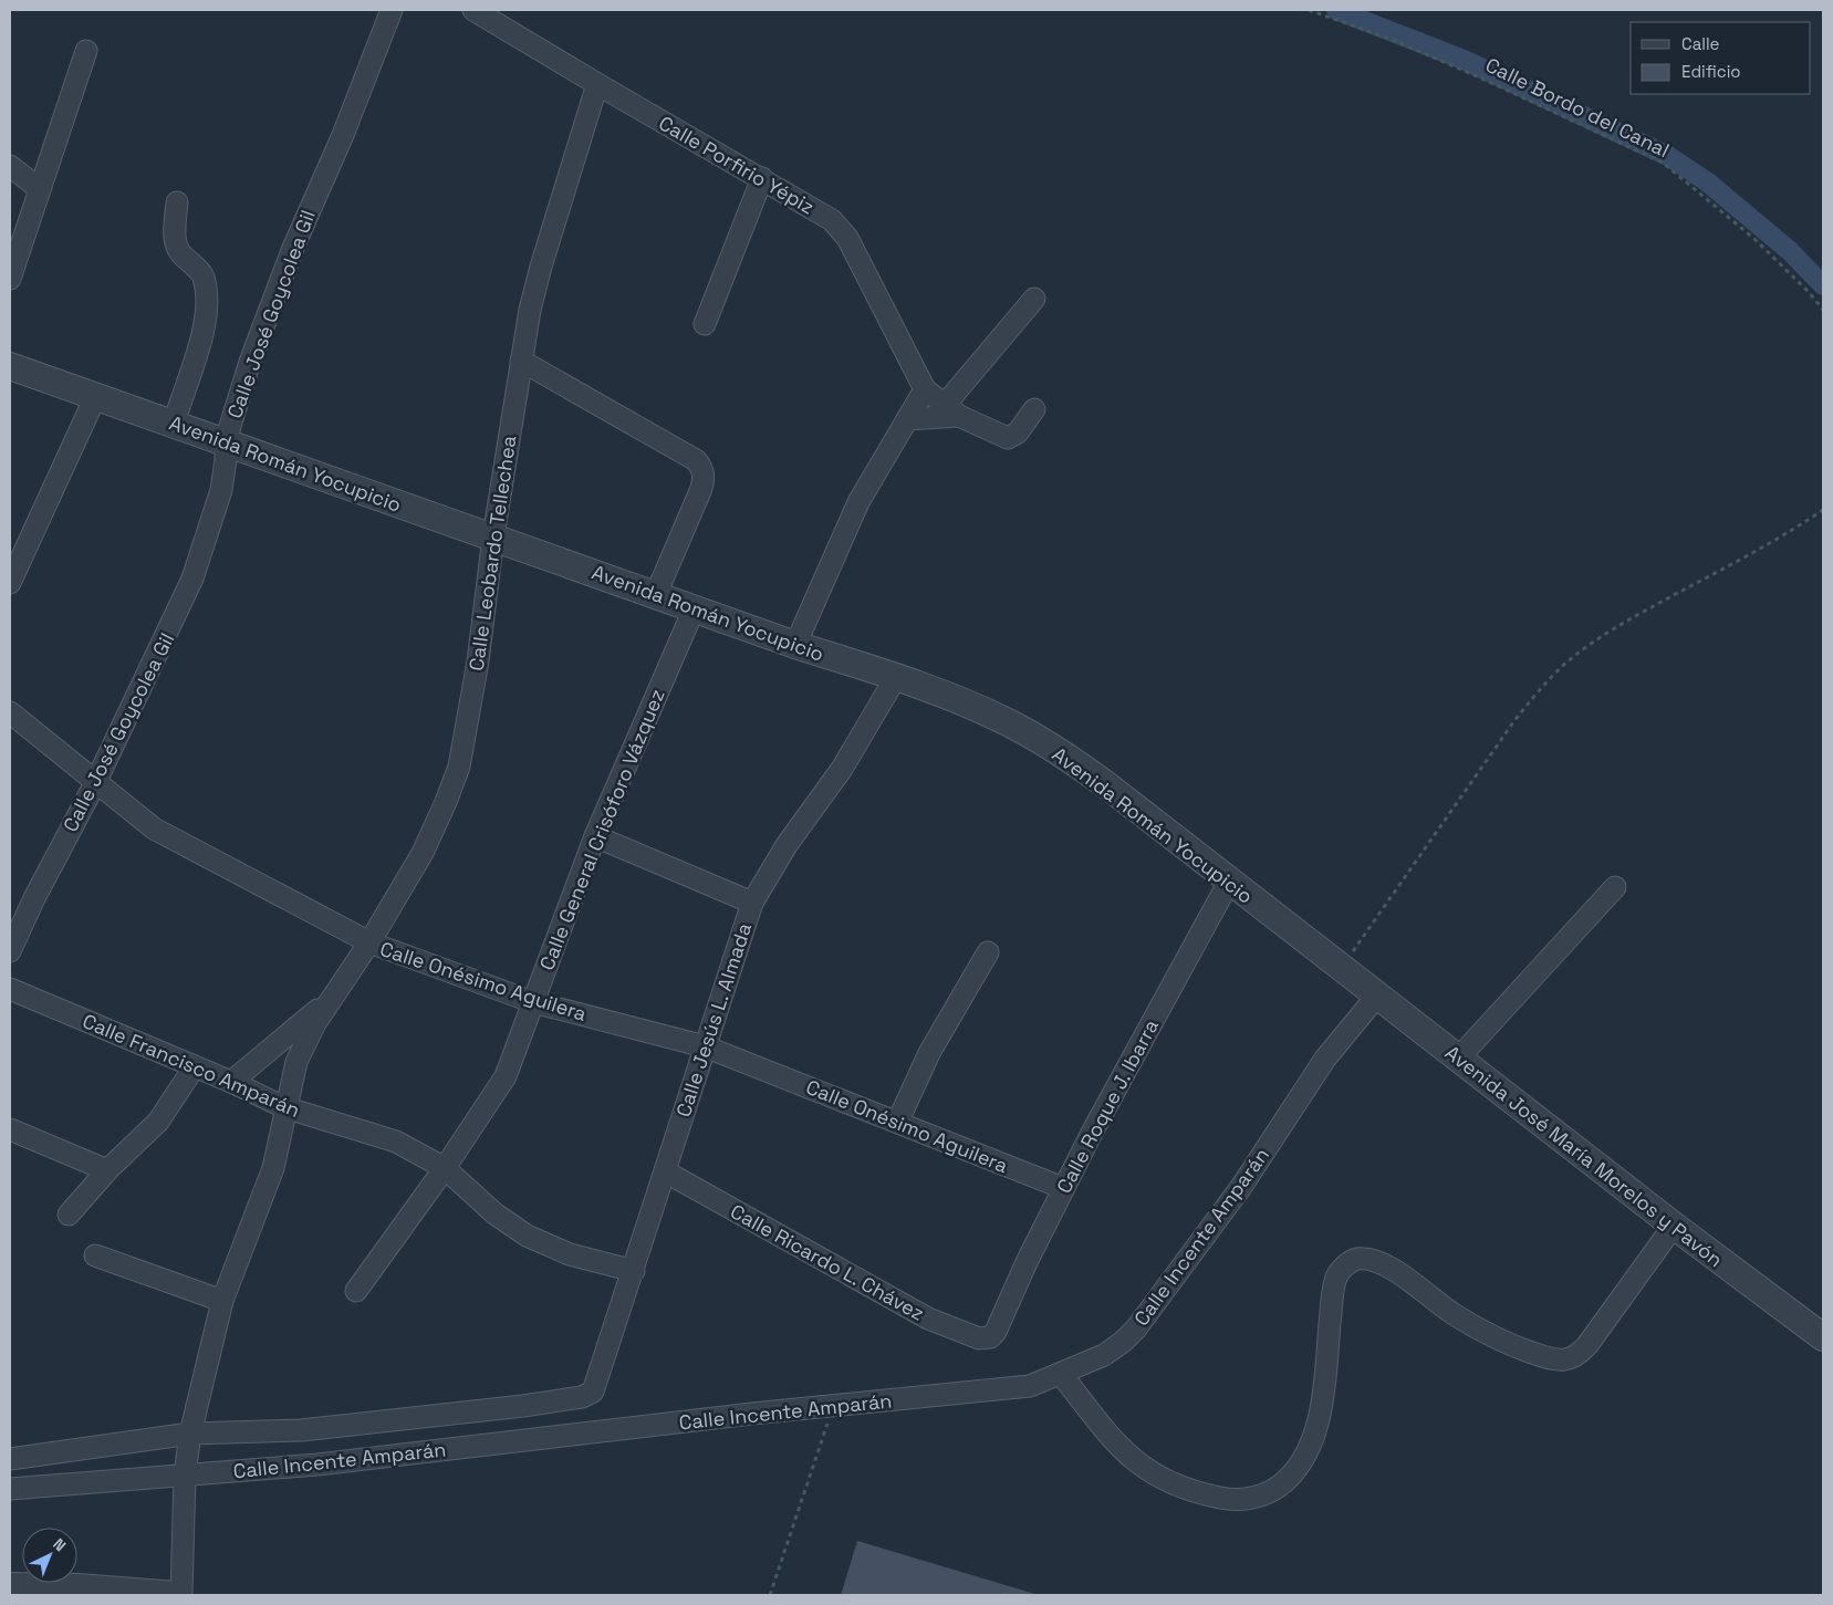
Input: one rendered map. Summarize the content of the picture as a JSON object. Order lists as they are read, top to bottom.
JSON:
{
  "streets": {
    "street": [
      "Calle Porfirio Yépiz",
      "Calle José Goycolea Gil",
      "Avenida Román Yocupicio",
      "Calle Leobardo Tellechea",
      "Calle General Crisóforo Vázquez",
      "Calle Onésimo Aguilera",
      "Calle Jesús L. Almada",
      "Calle Francisco Amparán",
      "Calle Roque J. Ibarra",
      "Avenida José María Morelos y Pavón",
      "Calle Incente Amparán",
      "Calle Ricardo L. Chávez"
    ],
    "path": ["Calle Bordo del Canal"]
  },
  "crossings": [
    ["Calle Porfirio Yépiz", "Calle Leobardo Tellechea"],
    ["Calle José Goycolea Gil", "Avenida Román Yocupicio"],
    ["Calle José Goycolea Gil", "Calle Onésimo Aguilera"],
    ["Avenida Román Yocupicio", "Calle Leobardo Tellechea"],
    ["Avenida Román Yocupicio", "Calle General Crisóforo Vázquez"],
    ["Avenida Román Yocupicio", "Calle Jesús L. Almada"],
    ["Avenida Román Yocupicio", "Calle Roque J. Ibarra"],
    ["Avenida Román Yocupicio", "Avenida José María Morelos y Pavón"],
    ["Calle Leobardo Tellechea", "Calle Onésimo Aguilera"],
    ["Calle Leobardo Tellechea", "Calle Jesús L. Almada"],
    ["Calle Leobardo Tellechea", "Calle Francisco Amparán"],
    ["Calle Leobardo Tellechea", "Calle Incente Amparán"],
    ["Calle General Crisóforo Vázquez", "Calle Onésimo Aguilera"],
    ["Calle General Crisóforo Vázquez", "Calle Francisco Amparán"],
    ["Calle Onésimo Aguilera", "Calle Jesús L. Almada"],
    ["Calle Onésimo Aguilera", "Calle Roque J. Ibarra"],
    ["Calle Jesús L. Almada", "Calle Francisco Amparán"],
    ["Calle Jesús L. Almada", "Calle Ricardo L. Chávez"],
    ["Calle Roque J. Ibarra", "Calle Ricardo L. Chávez"],
    ["Avenida José María Morelos y Pavón", "Calle Incente Amparán"]
  ],
  "legend": ["Calle", "Edificio"],
  "north": "top right"
}
